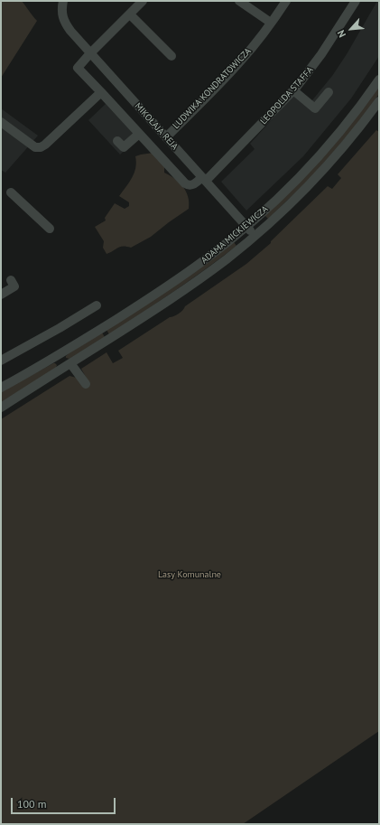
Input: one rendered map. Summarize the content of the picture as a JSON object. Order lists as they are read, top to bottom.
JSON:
{
  "streets": {
    "street": [
      "LUDWIKA KONDRATOWICZA",
      "LEOPOLDA STAFFA",
      "MIKOŁAJA REJA",
      "ADAMA MICKIEWICZA"
    ]
  },
  "crossings": [
    ["LUDWIKA KONDRATOWICZA", "MIKOŁAJA REJA"],
    ["LEOPOLDA STAFFA", "MIKOŁAJA REJA"],
    ["MIKOŁAJA REJA", "ADAMA MICKIEWICZA"]
  ],
  "parks": ["Lasy Komunalne"],
  "scale_bar": "100 m",
  "north": "bottom left"
}
